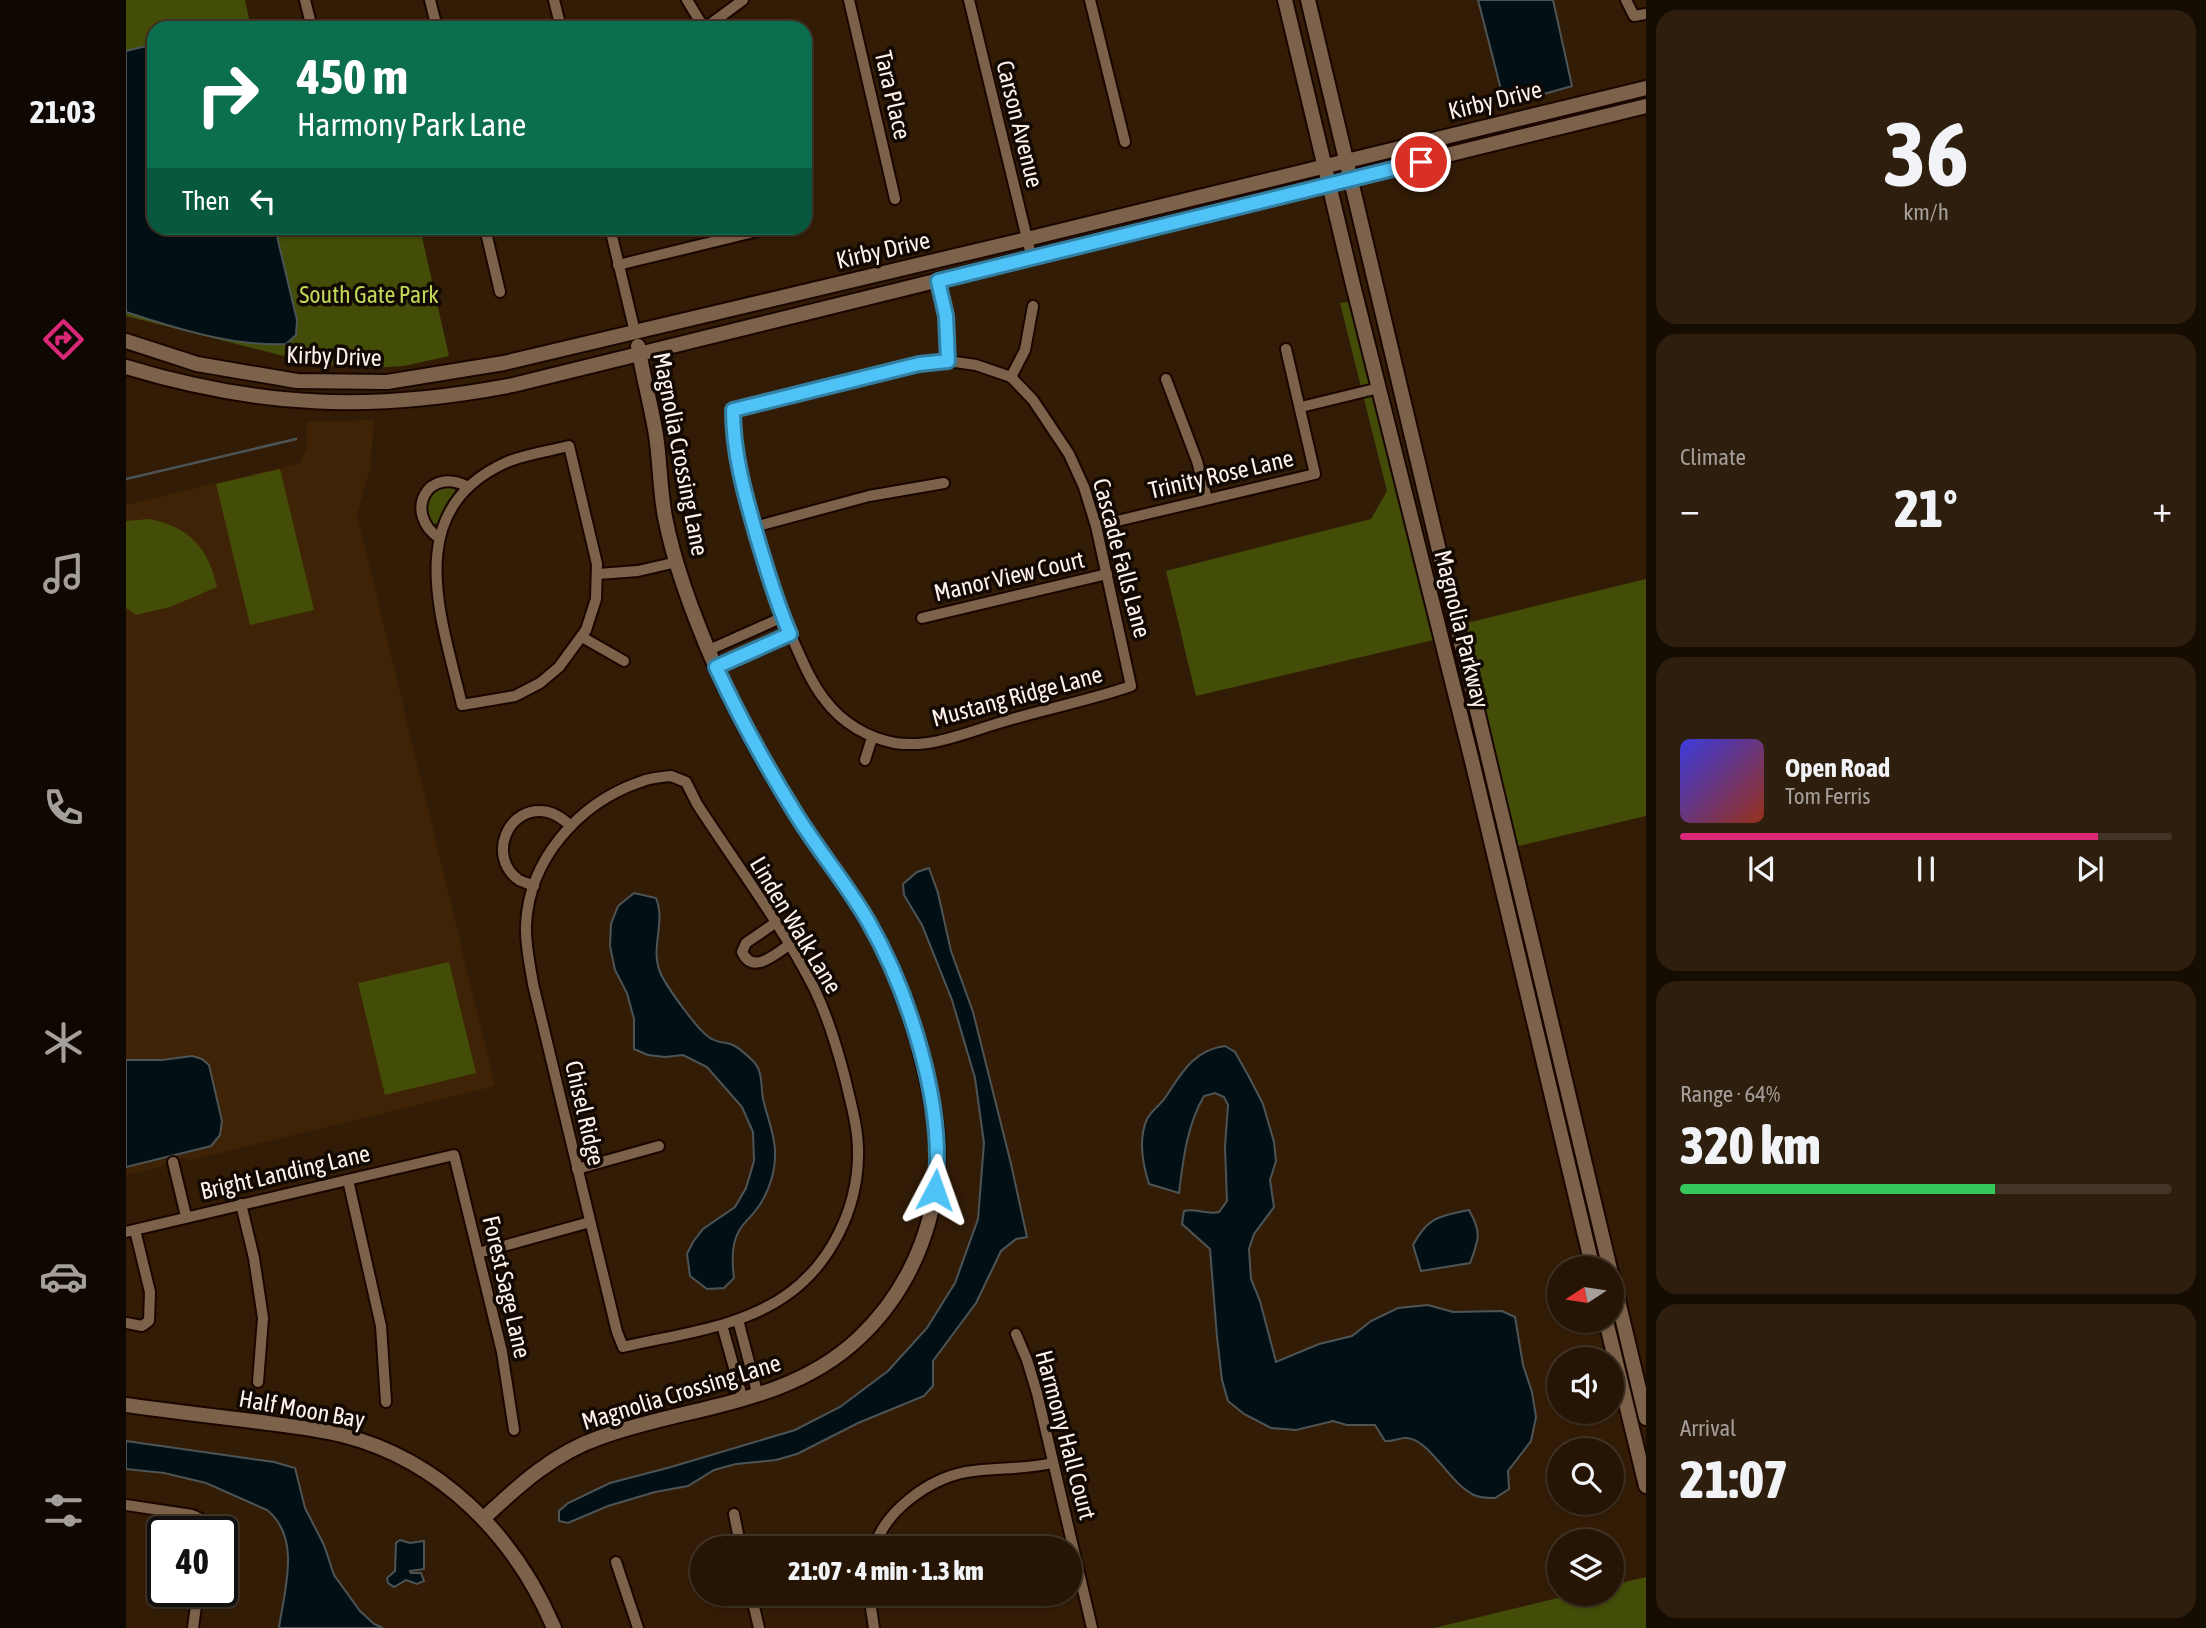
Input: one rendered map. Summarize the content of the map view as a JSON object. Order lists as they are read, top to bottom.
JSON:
{
  "streets": {
    "main road": [
      "Kirby Drive",
      "Magnolia Crossing Lane",
      "Magnolia Parkway",
      "Half Moon Bay"
    ],
    "street": [
      "Tara Place",
      "Carson Avenue",
      "Trinity Rose Lane",
      "Cascade Falls Lane",
      "Manor View Court",
      "Mustang Ridge Lane",
      "Linden Walk Lane",
      "Chisel Ridge",
      "Bright Landing Lane",
      "Forest Sage Lane",
      "Harmony Hall Court"
    ]
  },
  "crossings": [
    ["Kirby Drive", "Carson Avenue"],
    ["Kirby Drive", "Magnolia Crossing Lane"],
    ["Kirby Drive", "Magnolia Parkway"],
    ["Magnolia Crossing Lane", "Half Moon Bay"],
    ["Trinity Rose Lane", "Cascade Falls Lane"],
    ["Cascade Falls Lane", "Manor View Court"],
    ["Cascade Falls Lane", "Mustang Ridge Lane"],
    ["Linden Walk Lane", "Chisel Ridge"],
    ["Bright Landing Lane", "Forest Sage Lane"]
  ],
  "parks": ["South Gate Park"],
  "north": "left",
  "page": {
    "tabs": "21:03",
    "tile": [
      ["36", "km/h"],
      "Climate",
      ["Range · 64%", "320 km"],
      ["Arrival", "21:07"]
    ],
    "turn": ["450 m", "Harmony Park Lane"],
    "then": "Then",
    "heat": ["−", "21°", "+"],
    "song": ["Open Road", "Tom Ferris"],
    "limit": "40",
    "trip": "21:07 · 4 min · 1.3 km"
  }
}
